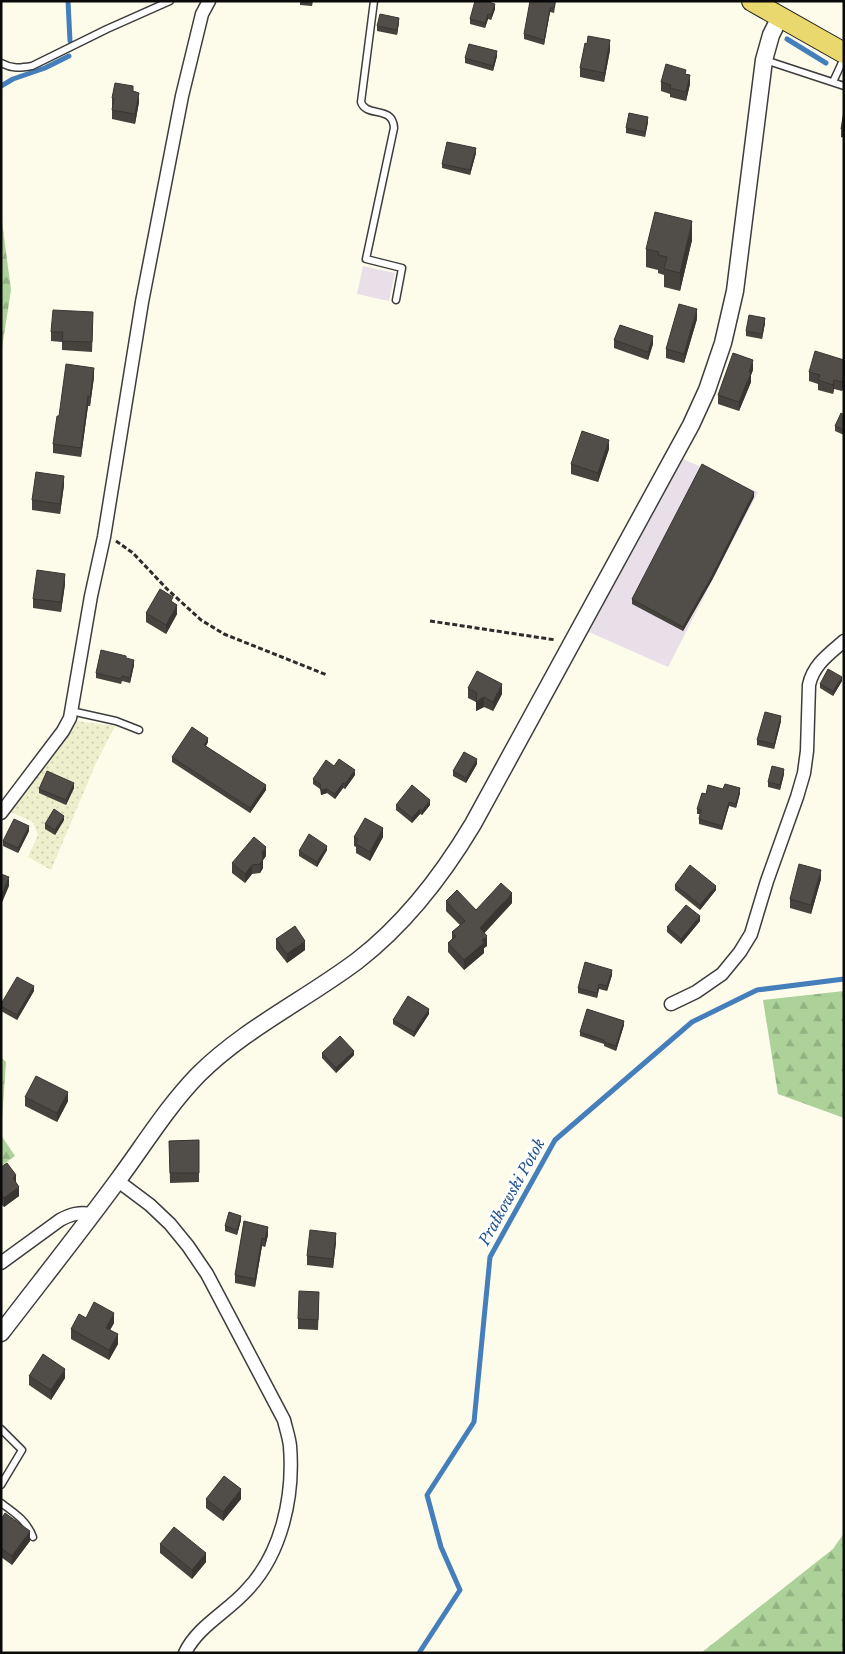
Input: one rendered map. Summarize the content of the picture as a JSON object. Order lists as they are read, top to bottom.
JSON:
{
  "water": ["Prałkowski Potok"]
}
